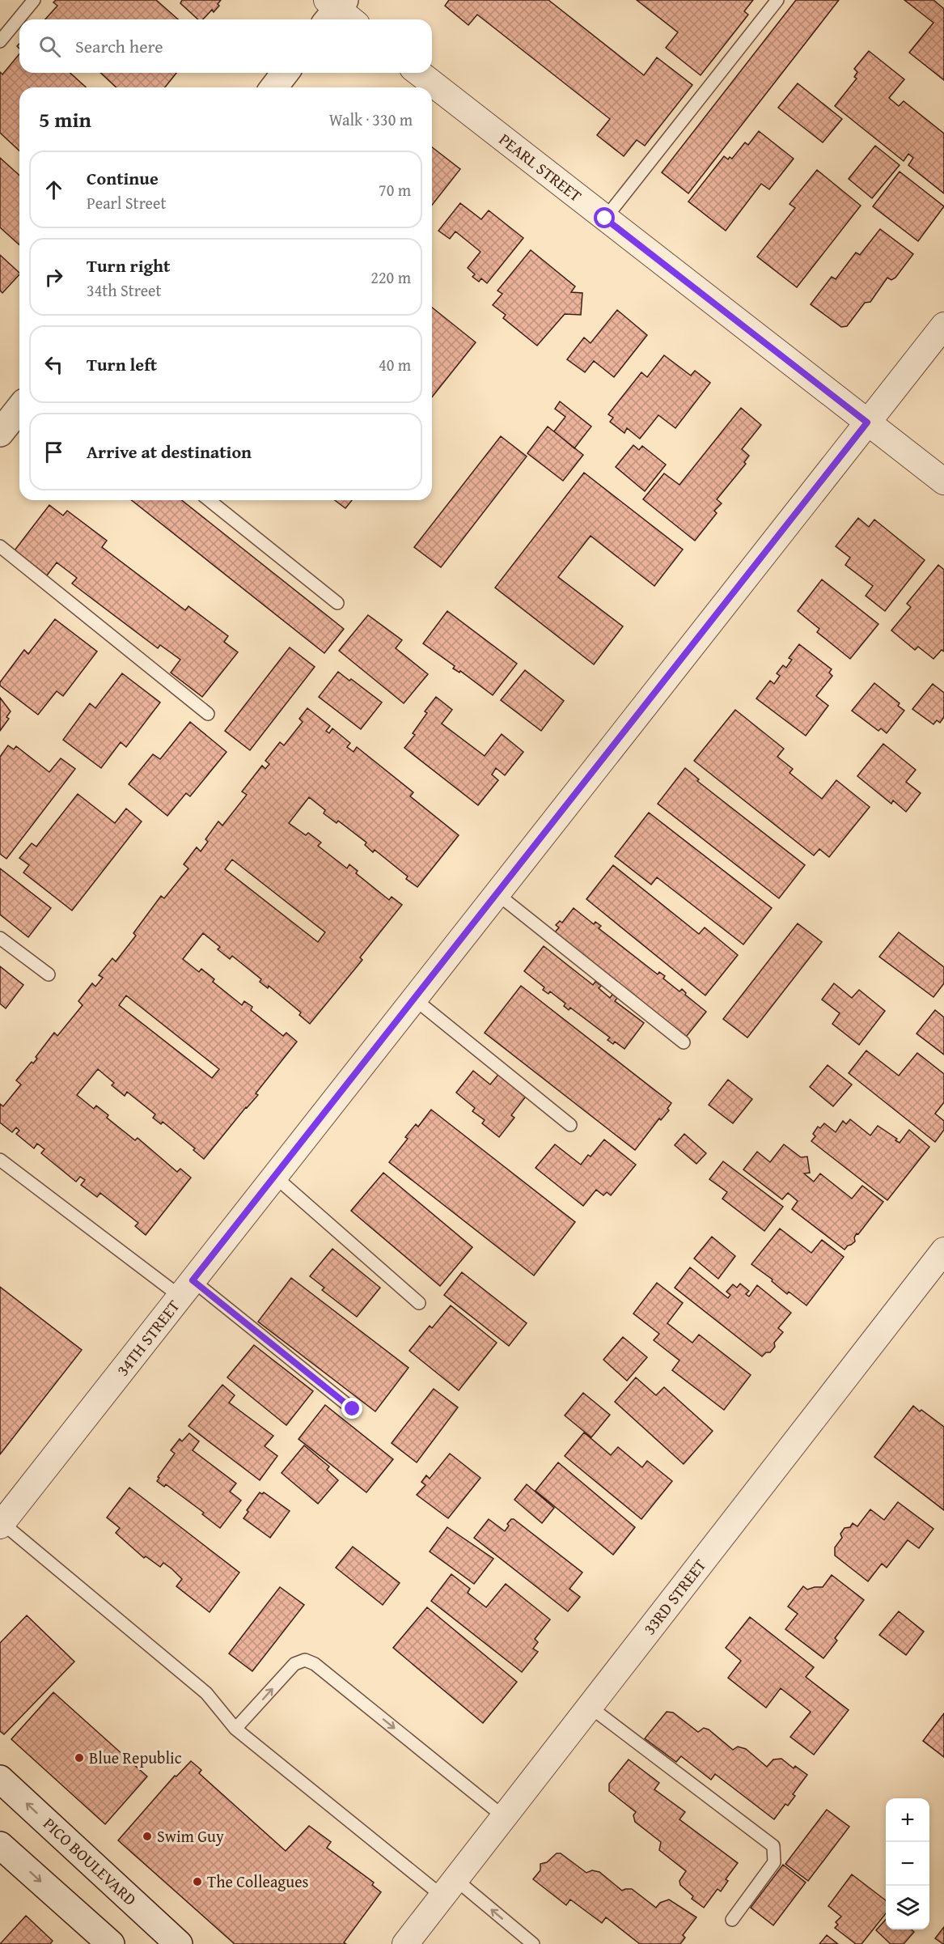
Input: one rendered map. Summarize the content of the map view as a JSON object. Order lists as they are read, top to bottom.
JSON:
{
  "streets": {
    "main road": ["PICO BOULEVARD"],
    "street": ["PEARL STREET", "34TH STREET", "33RD STREET"]
  },
  "crossings": [
    ["PEARL STREET", "34TH STREET"]
  ],
  "places": ["Blue Republic", "Swim Guy", "The Colleagues"],
  "page": {
    "search": "Search here",
    "heading": ["5 min", "Walk · 330 m"],
    "list": [
      ["Continue", "Pearl Street", "70 m"],
      ["Turn right", "34th Street", "220 m"],
      ["Turn left", "40 m"],
      "Arrive at destination"
    ],
    "map_buttons": ["+", "−"]
  }
}
